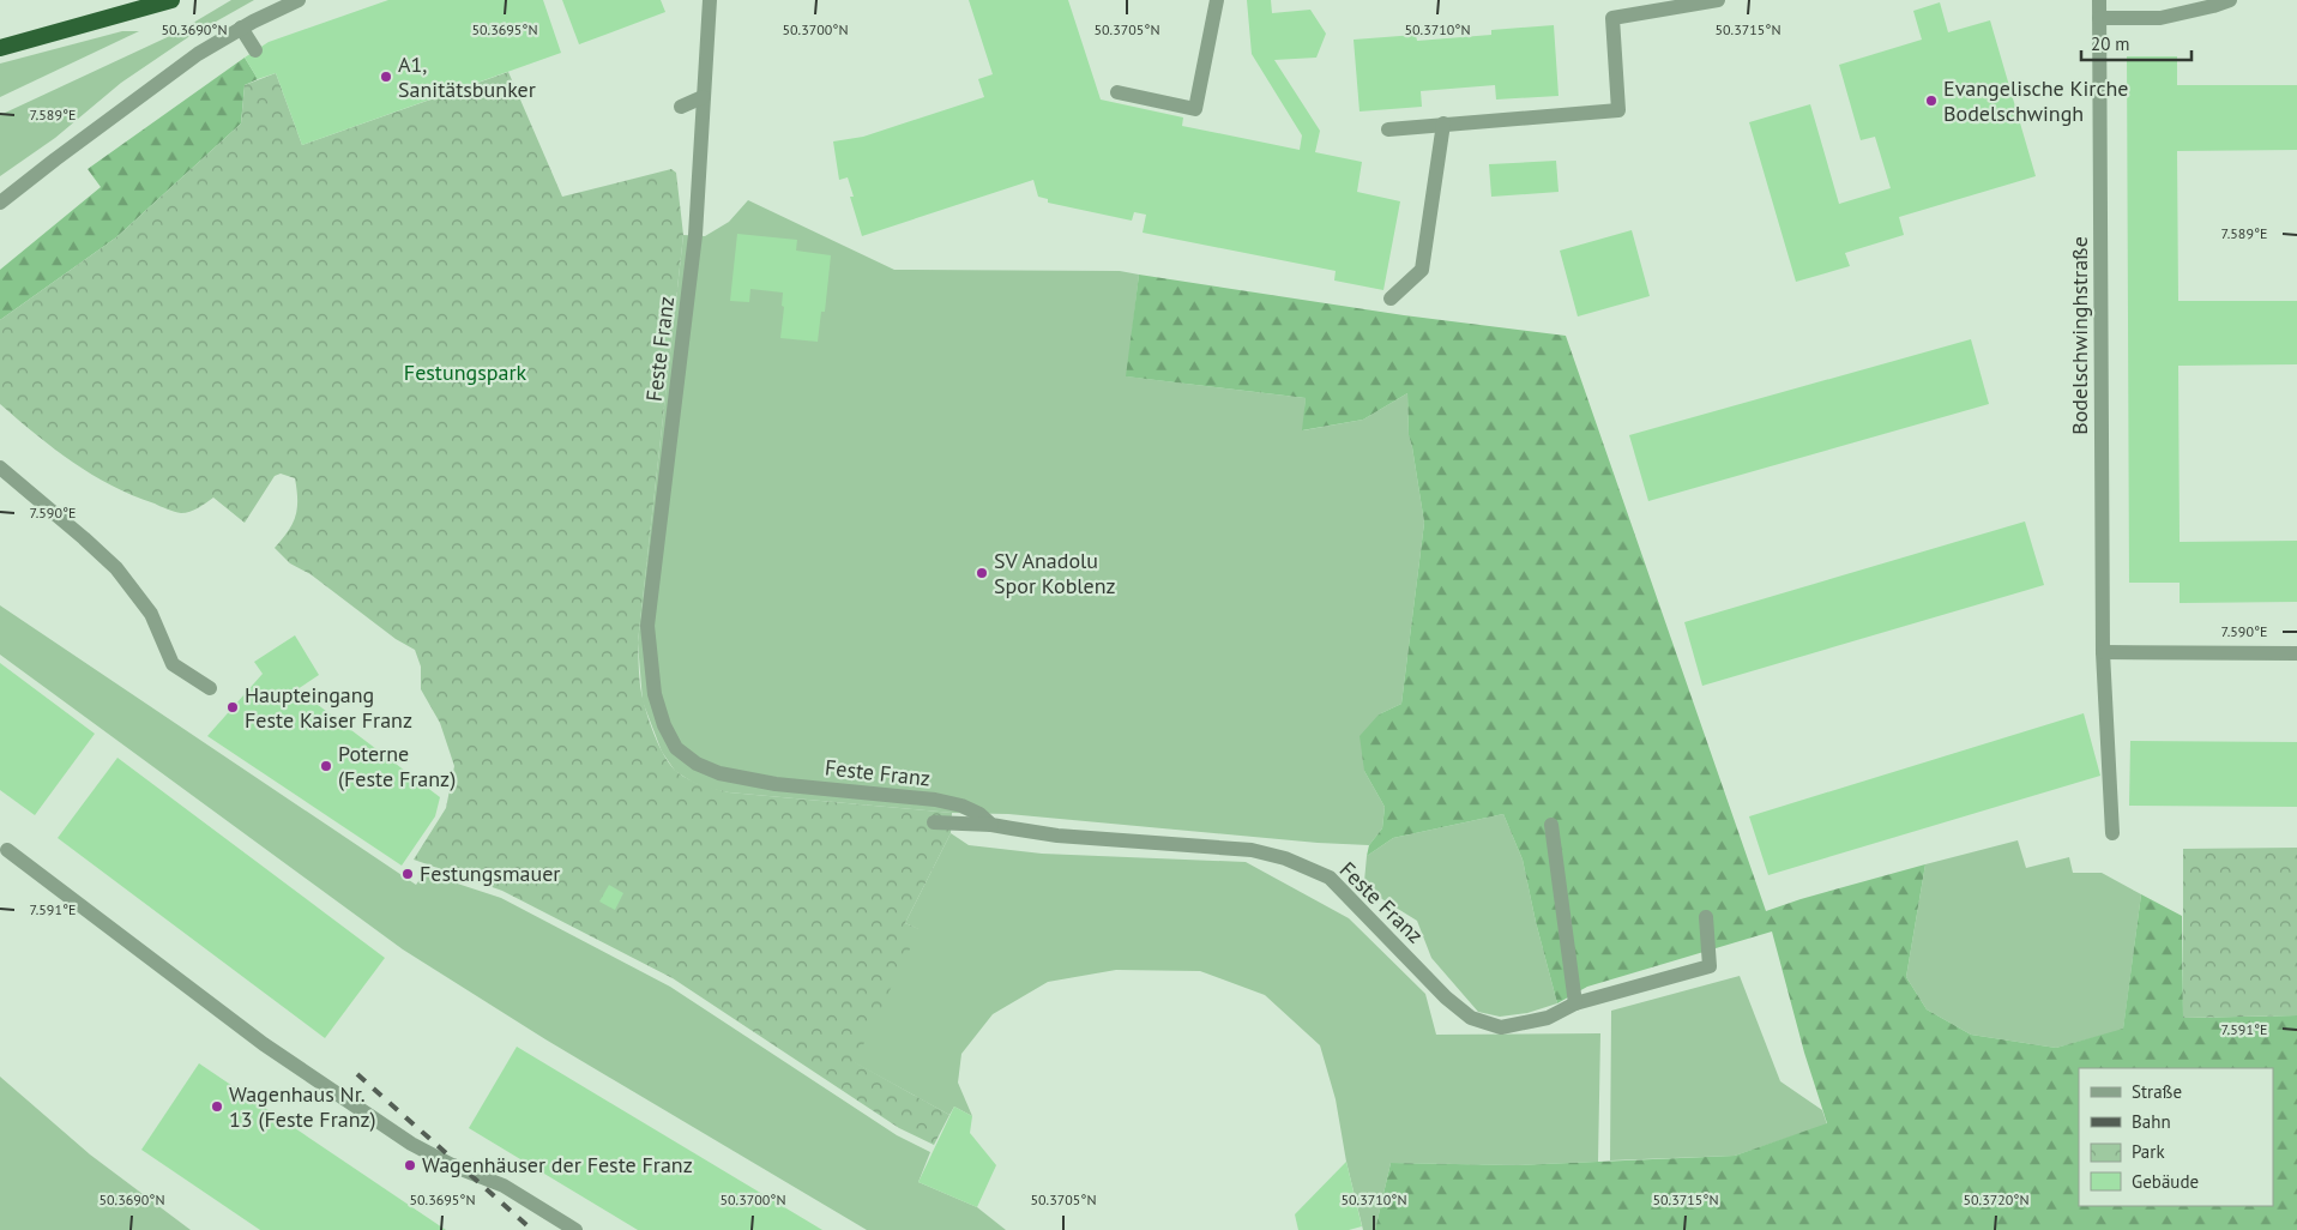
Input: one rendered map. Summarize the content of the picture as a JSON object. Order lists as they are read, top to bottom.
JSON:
{
  "streets": {
    "street": ["Bodelschwinghstraße", "Feste Franz"]
  },
  "parks": ["Festungspark"],
  "places": [
    "A1, Sanitätsbunker",
    "Evangelische Kirche Bodelschwingh",
    "SV Anadolu Spor Koblenz",
    "Haupteingang Feste Kaiser Franz",
    "Poterne (Feste Franz)",
    "Festungsmauer",
    "Wagenhaus Nr. 13 (Feste Franz)",
    "Wagenhäuser der Feste Franz"
  ],
  "legend": [
    "Straße",
    "Bahn",
    "Park",
    "Gebäude"
  ],
  "scale_bar": "20 m",
  "coordinates": [
    "50.3690°N",
    "50.3695°N",
    "50.3700°N",
    "50.3705°N",
    "50.3710°N",
    "50.3715°N",
    "7.589°E",
    "7.590°E",
    "7.591°E",
    "50.3720°N"
  ]
}
